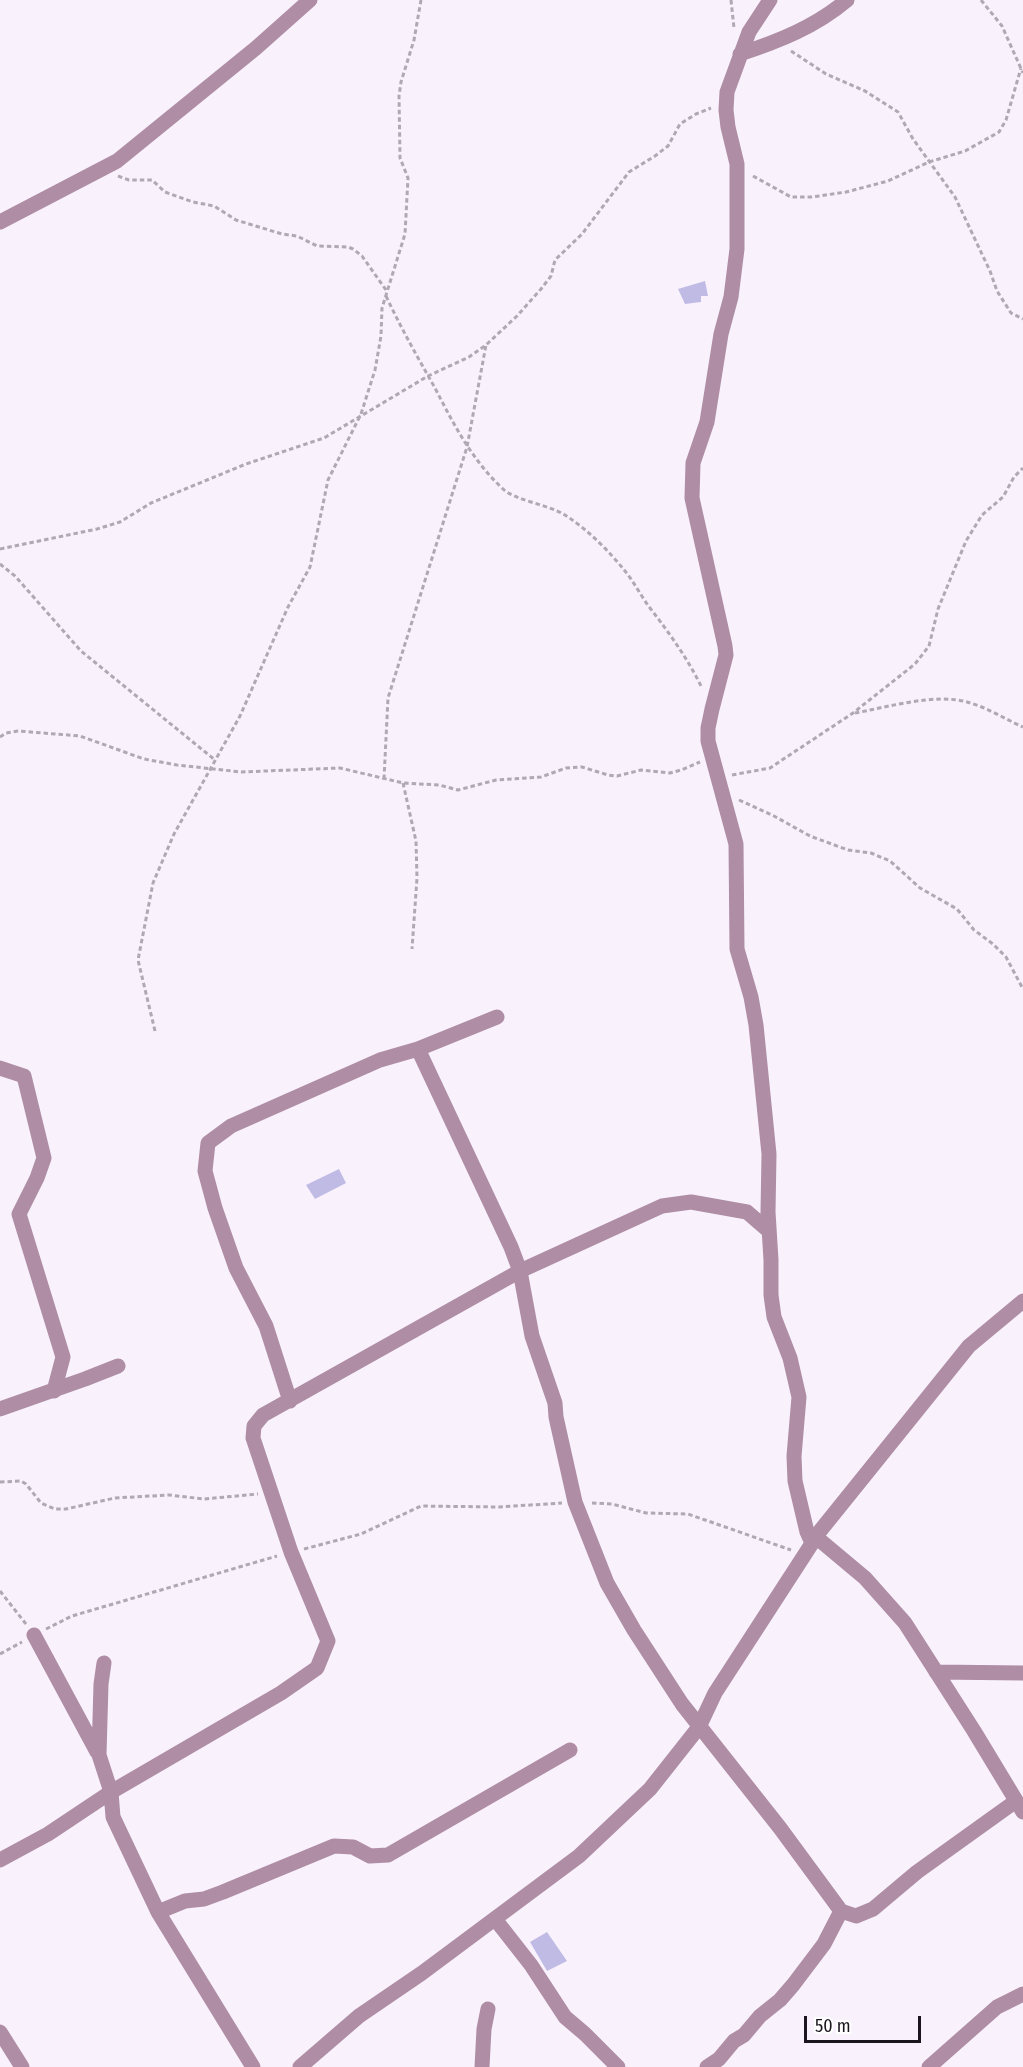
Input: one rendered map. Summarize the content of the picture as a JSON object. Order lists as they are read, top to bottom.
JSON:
{
  "scale_bar": "50 m"
}
